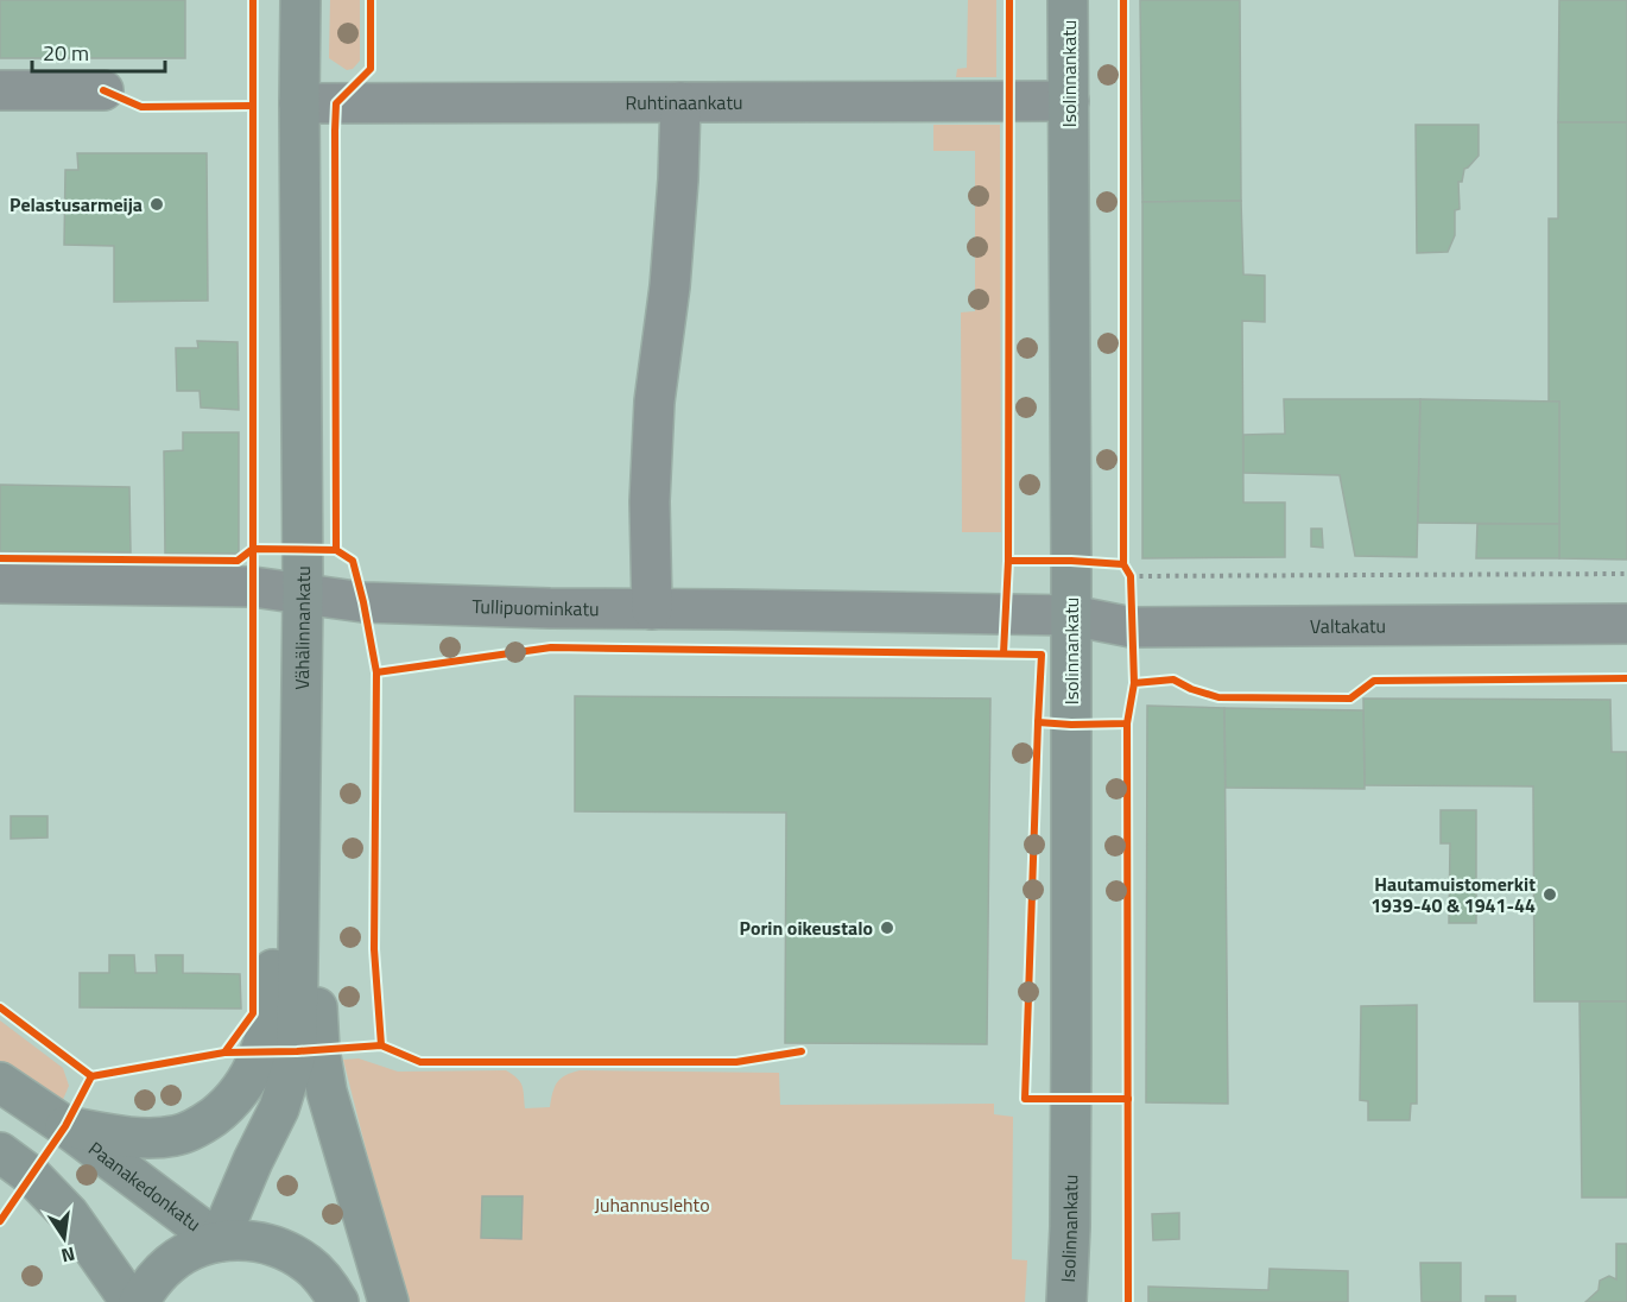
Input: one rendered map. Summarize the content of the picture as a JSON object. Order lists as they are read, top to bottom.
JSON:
{
  "streets": {
    "main road": ["Isolinnankatu", "Vähälinnankatu", "Paanakedonkatu"],
    "street": ["Ruhtinaankatu", "Tullipuominkatu", "Valtakatu"]
  },
  "crossings": [
    ["Isolinnankatu", "Ruhtinaankatu"],
    ["Isolinnankatu", "Tullipuominkatu"],
    ["Isolinnankatu", "Valtakatu"],
    ["Ruhtinaankatu", "Vähälinnankatu"],
    ["Tullipuominkatu", "Valtakatu"],
    ["Tullipuominkatu", "Vähälinnankatu"],
    ["Vähälinnankatu", "Paanakedonkatu"]
  ],
  "parks": ["Juhannuslehto"],
  "places": ["Pelastusarmeija", "Hautamuistomerkit 1939-40 & 1941-44", "Porin oikeustalo"],
  "scale_bar": "20 m",
  "north": "bottom"
}
